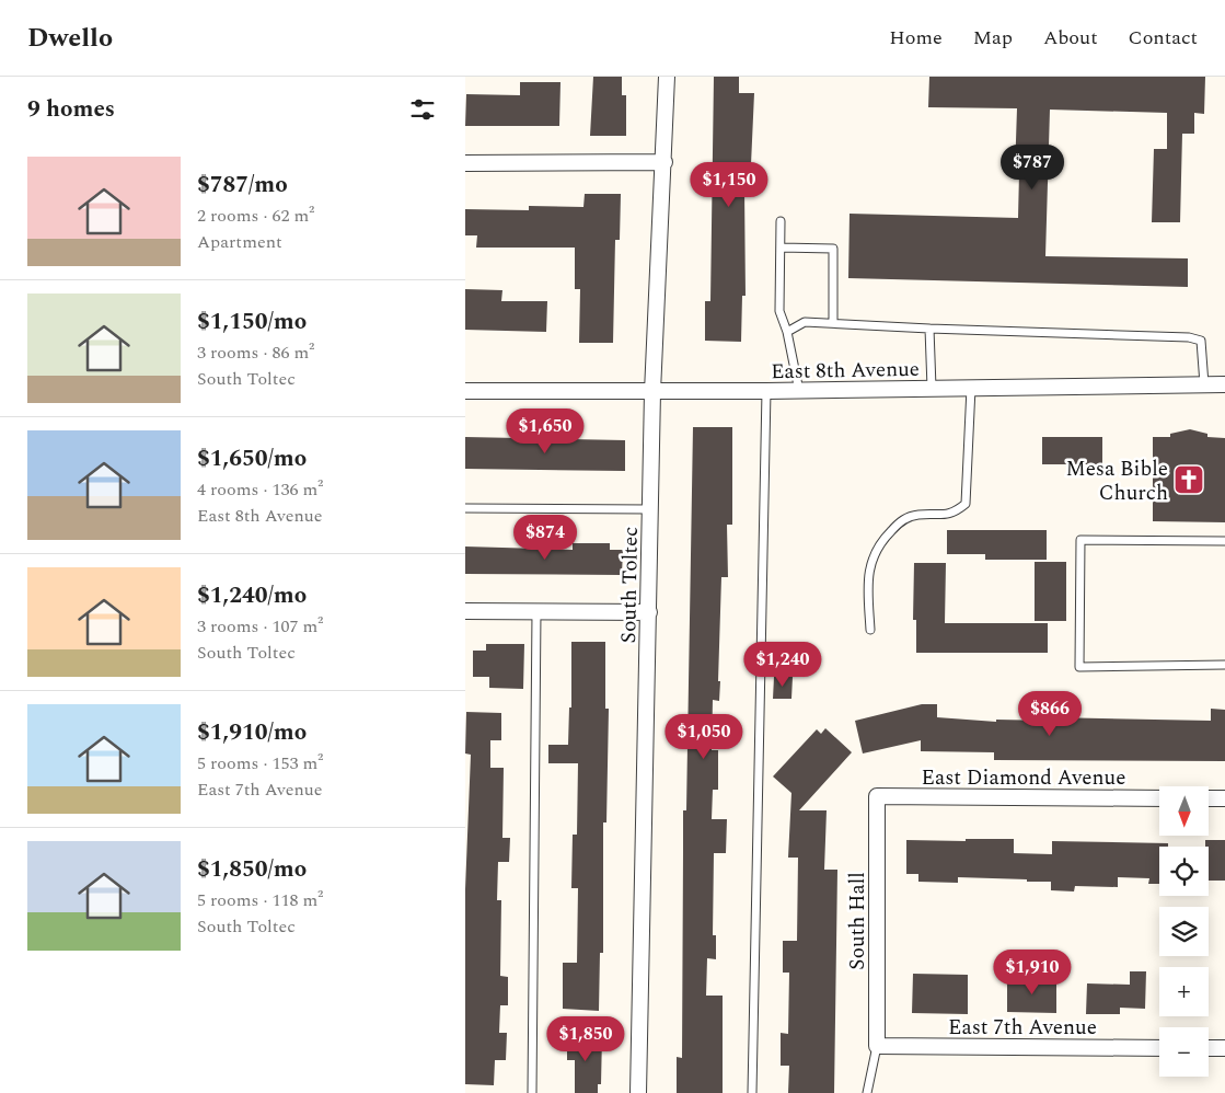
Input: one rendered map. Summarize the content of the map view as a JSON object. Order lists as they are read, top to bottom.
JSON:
{
  "streets": {
    "street": [
      "East 8th Avenue",
      "South Toltec",
      "East Diamond Avenue",
      "South Hall",
      "East 7th Avenue"
    ]
  },
  "crossings": [
    ["East 8th Avenue", "South Toltec"],
    ["East Diamond Avenue", "South Hall"],
    ["South Hall", "East 7th Avenue"]
  ],
  "places": {
    "church": ["Mesa Bible Church"]
  },
  "north": "bottom",
  "page": {
    "header": "Dwello",
    "nav": [
      "Home",
      "Map",
      "About",
      "Contact"
    ],
    "heading": "9 homes",
    "list": [
      {
        "name": "$787/mo",
        "note": "2 rooms · 62 m² · Apartment"
      },
      {
        "name": "$1,150/mo",
        "note": "3 rooms · 86 m² · South Toltec"
      },
      {
        "name": "$1,650/mo",
        "note": "4 rooms · 136 m² · East 8th Avenue"
      },
      {
        "name": "$1,240/mo",
        "note": "3 rooms · 107 m² · South Toltec"
      },
      {
        "name": "$1,910/mo",
        "note": "5 rooms · 153 m² · East 7th Avenue"
      },
      {
        "name": "$1,850/mo",
        "note": "5 rooms · 118 m² · South Toltec"
      }
    ],
    "price": [
      "$787",
      "$1,150",
      "$1,650",
      "$874",
      "$1,240",
      "$866",
      "$1,050",
      "$1,910",
      "$1,850"
    ],
    "map_buttons": ["+", "−"]
  }
}
